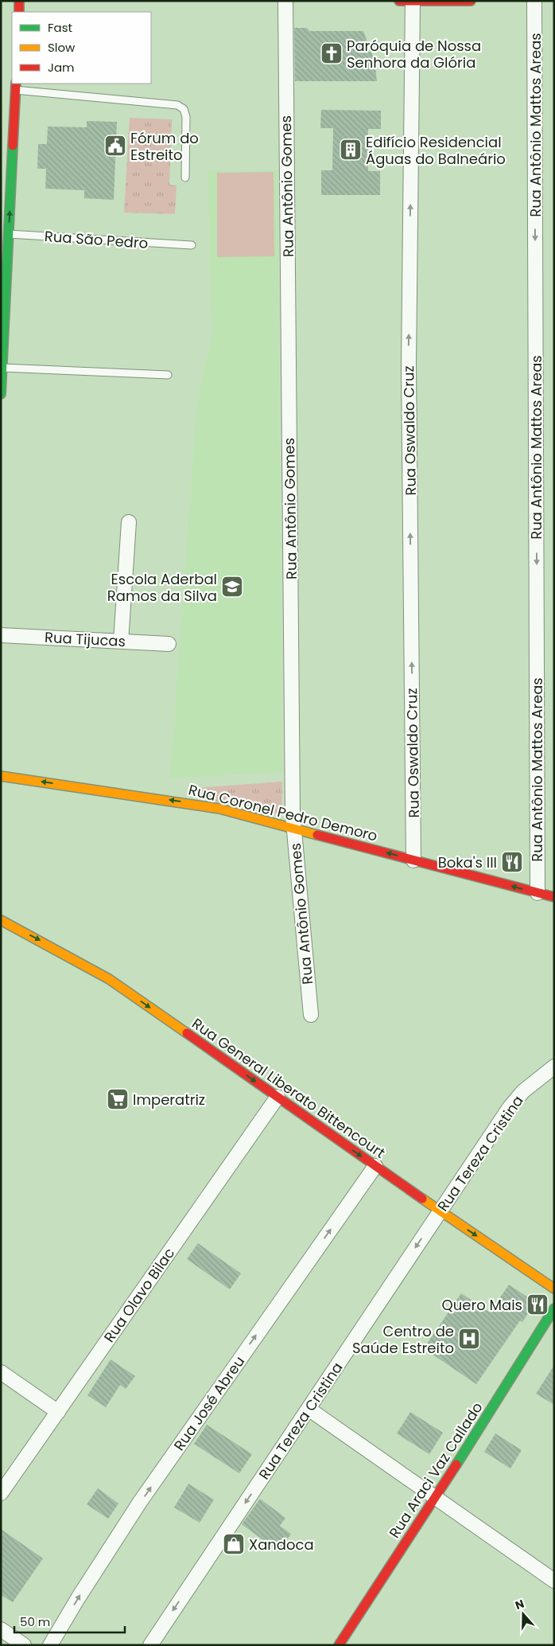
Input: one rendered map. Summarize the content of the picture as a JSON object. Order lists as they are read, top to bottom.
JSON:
{
  "streets": {
    "main road": ["Rua Coronel Pedro Demoro", "Rua General Liberato Bittencourt", "Rua Araci Vaz Callado"],
    "street": [
      "Rua Antônio Mattos Areas",
      "Rua Antônio Gomes",
      "Rua Oswaldo Cruz",
      "Rua Tijucas",
      "Rua Tereza Cristina",
      "Rua Olavo Bilac",
      "Rua José Abreu"
    ],
    "lane": ["Rua São Pedro"]
  },
  "crossings": [
    ["Rua Antônio Mattos Areas", "Rua Coronel Pedro Demoro"],
    ["Rua Antônio Gomes", "Rua Coronel Pedro Demoro"],
    ["Rua Oswaldo Cruz", "Rua Coronel Pedro Demoro"],
    ["Rua General Liberato Bittencourt", "Rua Tereza Cristina"],
    ["Rua General Liberato Bittencourt", "Rua Olavo Bilac"],
    ["Rua General Liberato Bittencourt", "Rua José Abreu"]
  ],
  "one_way": [
    "Rua Antônio Mattos Areas",
    "Rua Oswaldo Cruz",
    "Rua Coronel Pedro Demoro",
    "Rua General Liberato Bittencourt",
    "Rua Tereza Cristina",
    "Rua José Abreu"
  ],
  "places": {
    "church": ["Paróquia de Nossa Senhora da Glória"],
    "public building": ["Fórum do Estreito"],
    "building": ["Edifício Residencial Águas do Balneário"],
    "school or university": ["Escola Aderbal Ramos da Silva"],
    "restaurant": ["Boka's III", "Quero Mais"],
    "supermarket": ["Imperatriz"],
    "hospital": ["Centro de Saúde Estreito"],
    "shop": ["Xandoca"]
  },
  "legend": ["Fast", "Slow", "Jam"],
  "scale_bar": "50 m",
  "north": "top"
}
